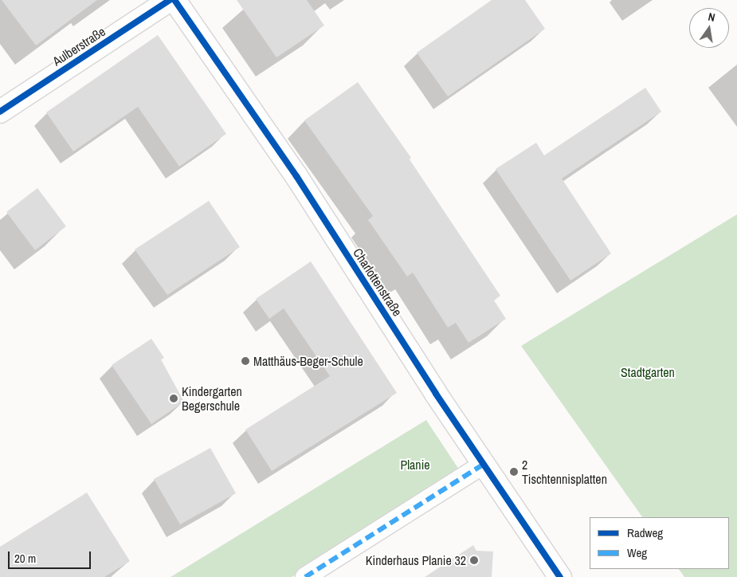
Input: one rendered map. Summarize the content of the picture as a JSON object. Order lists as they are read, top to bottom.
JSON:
{
  "streets": {
    "street": ["Aulberstraße", "Charlottenstraße"]
  },
  "parks": ["Stadtgarten", "Planie"],
  "places": [
    "Matthäus-Beger-Schule",
    "Kindergarten Begerschule",
    "2 Tischtennisplatten",
    "Kinderhaus Planie 32"
  ],
  "legend": ["Radweg", "Weg"],
  "scale_bar": "20 m",
  "north": "top"
}
